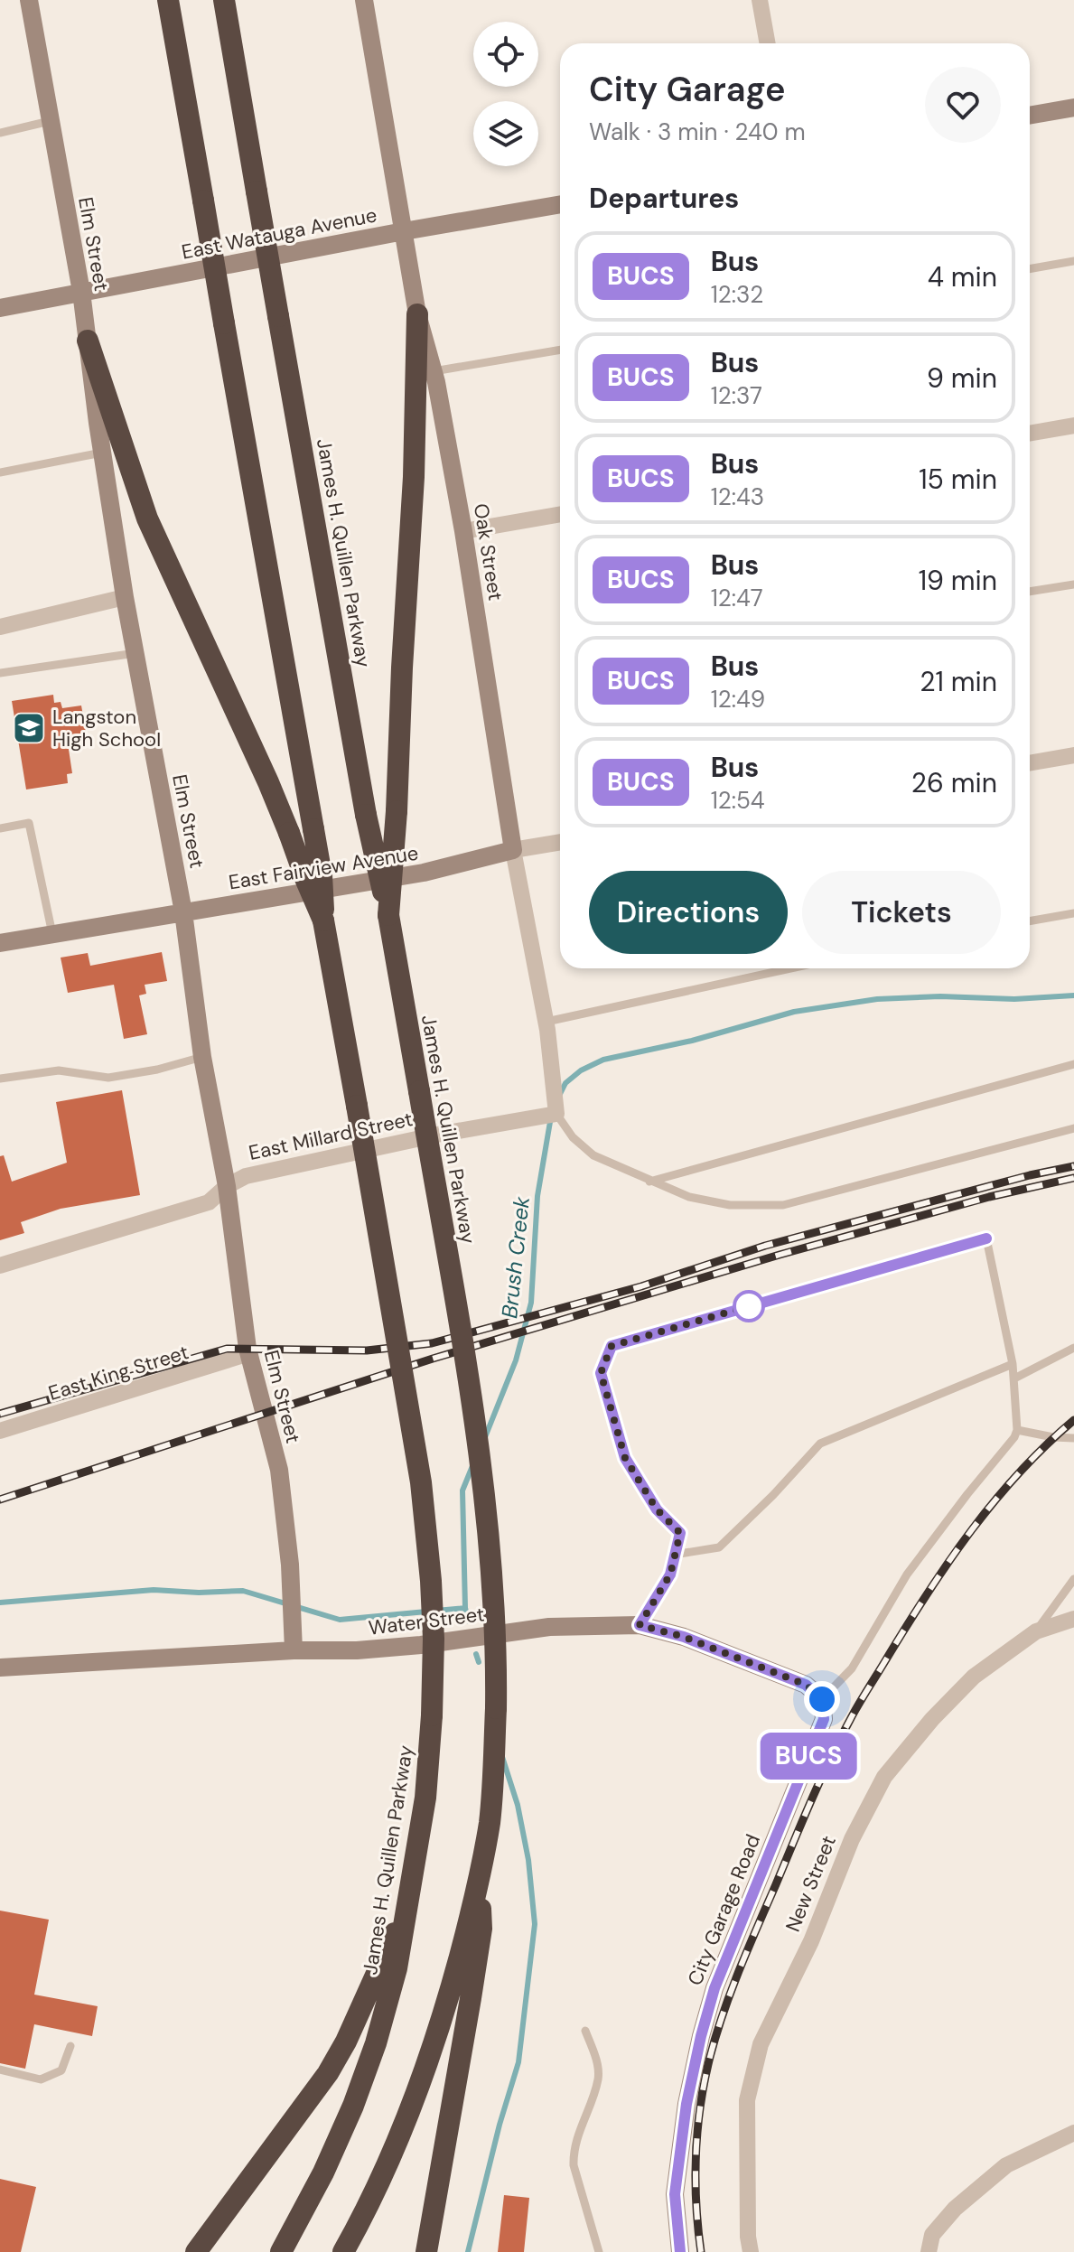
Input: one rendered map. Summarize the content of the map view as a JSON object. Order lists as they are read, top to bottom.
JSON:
{
  "streets": {
    "highway": ["James H. Quillen Parkway"],
    "street": [
      "East Watauga Avenue",
      "Elm Street",
      "Oak Street",
      "East Fairview Avenue",
      "East Millard Street",
      "East King Street",
      "Water Street",
      "New Street",
      "City Garage Road"
    ]
  },
  "crossings": [
    ["East Watauga Avenue", "Elm Street"],
    ["East Watauga Avenue", "Oak Street"],
    ["Elm Street", "East Fairview Avenue"],
    ["Elm Street", "East Millard Street"],
    ["Elm Street", "East King Street"],
    ["Elm Street", "Water Street"],
    ["Oak Street", "East Fairview Avenue"],
    ["Oak Street", "East Millard Street"],
    ["Water Street", "City Garage Road"]
  ],
  "water": ["Brush Creek"],
  "places": {
    "school or university": ["Langston High School"]
  },
  "lines": ["bus line BUCS"],
  "page": {
    "on_map": "BUCS",
    "heading": [
      ["City Garage", "Walk · 3 min · 240 m"],
      "Departures"
    ],
    "list": [
      {
        "mark": "BUCS",
        "name": "Bus",
        "note": "12:32",
        "value": "4 min"
      },
      {
        "mark": "BUCS",
        "name": "Bus",
        "note": "12:37",
        "value": "9 min"
      },
      {
        "mark": "BUCS",
        "name": "Bus",
        "note": "12:43",
        "value": "15 min"
      },
      {
        "mark": "BUCS",
        "name": "Bus",
        "note": "12:47",
        "value": "19 min"
      },
      {
        "mark": "BUCS",
        "name": "Bus",
        "note": "12:49",
        "value": "21 min"
      },
      {
        "mark": "BUCS",
        "name": "Bus",
        "note": "12:54",
        "value": "26 min"
      }
    ],
    "buttons": ["Directions", "Tickets"]
  }
}
